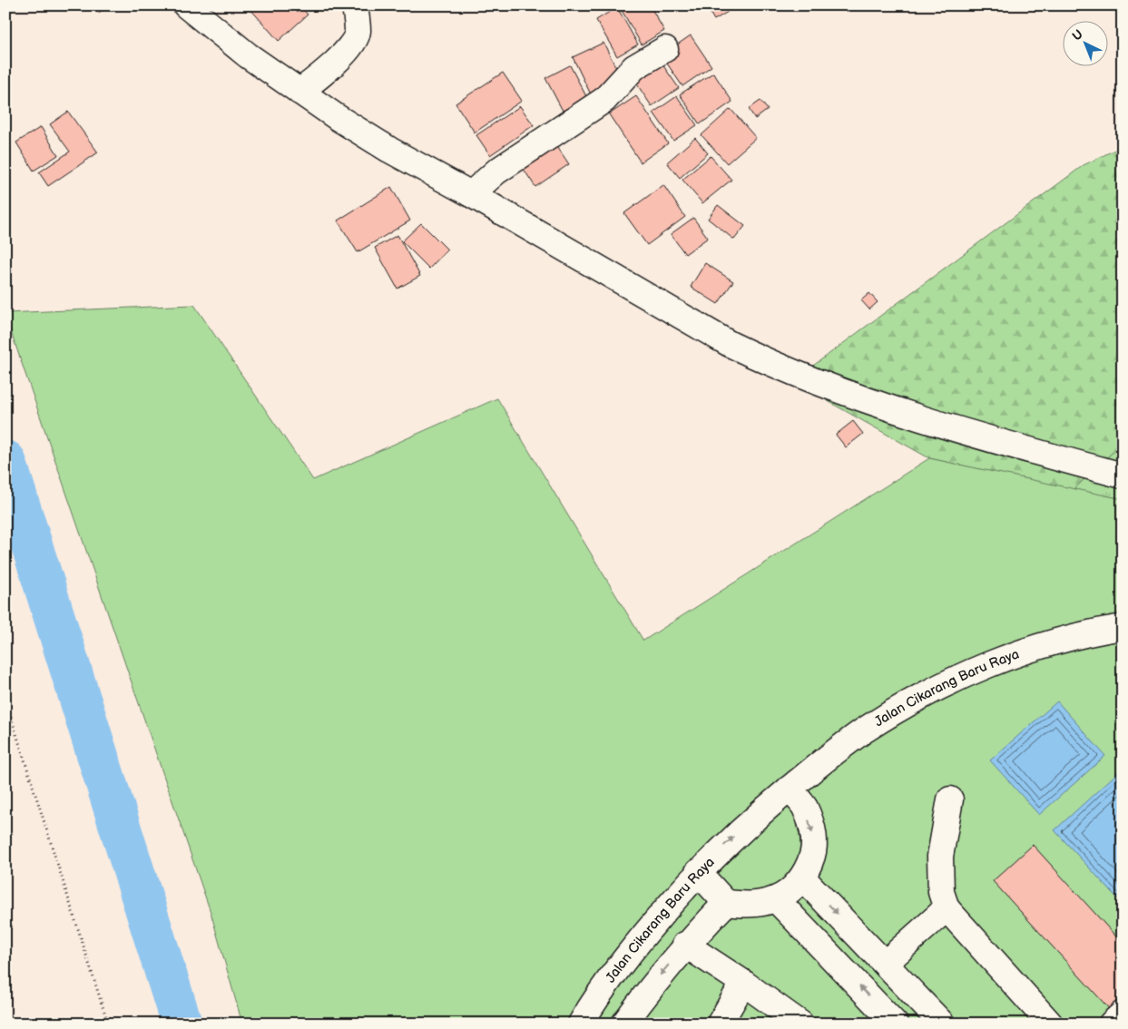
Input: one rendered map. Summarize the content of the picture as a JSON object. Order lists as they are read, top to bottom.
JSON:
{
  "streets": {
    "street": ["Jalan Cikarang Baru Raya"]
  },
  "north": "top left"
}
